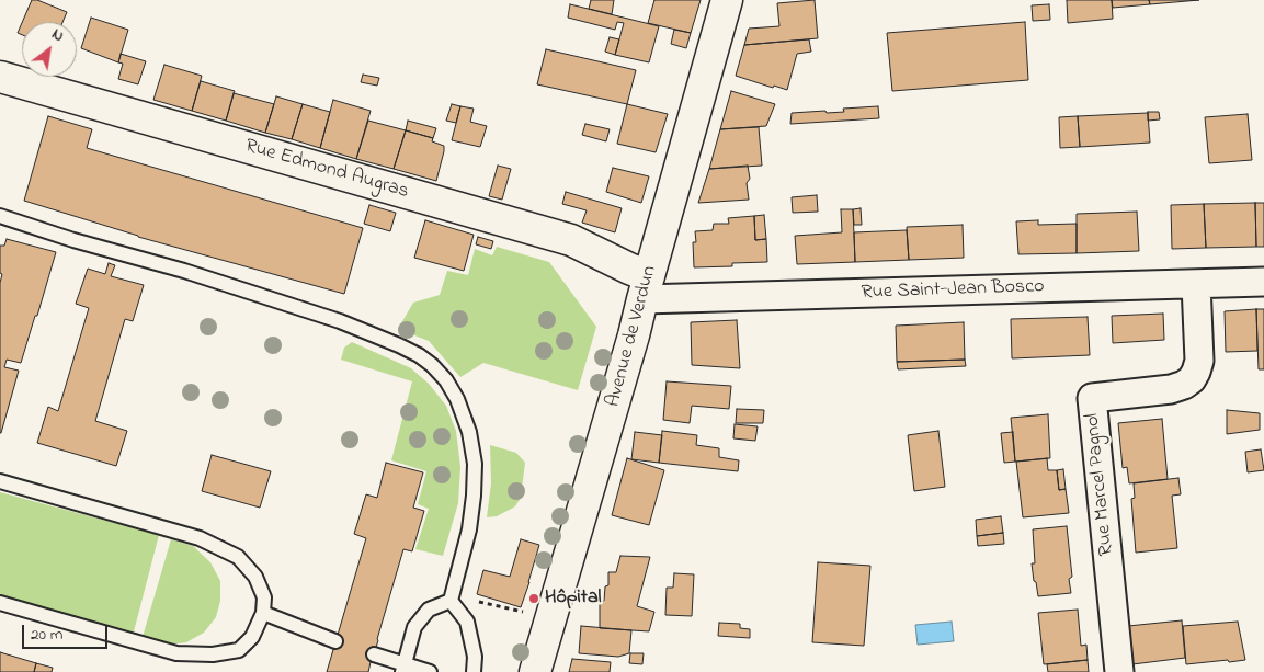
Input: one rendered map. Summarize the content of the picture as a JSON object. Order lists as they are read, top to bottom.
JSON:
{
  "streets": {
    "main road": ["Rue Edmond Augras", "Avenue de Verdun"],
    "street": ["Rue Saint-Jean Bosco", "Rue Marcel Pagnol"]
  },
  "crossings": [
    ["Rue Edmond Augras", "Rue Saint-Jean Bosco"],
    ["Rue Edmond Augras", "Avenue de Verdun"],
    ["Rue Saint-Jean Bosco", "Avenue de Verdun"],
    ["Rue Saint-Jean Bosco", "Rue Marcel Pagnol"]
  ],
  "places": ["Hôpital"],
  "scale_bar": "20 m",
  "north": "top right"
}
